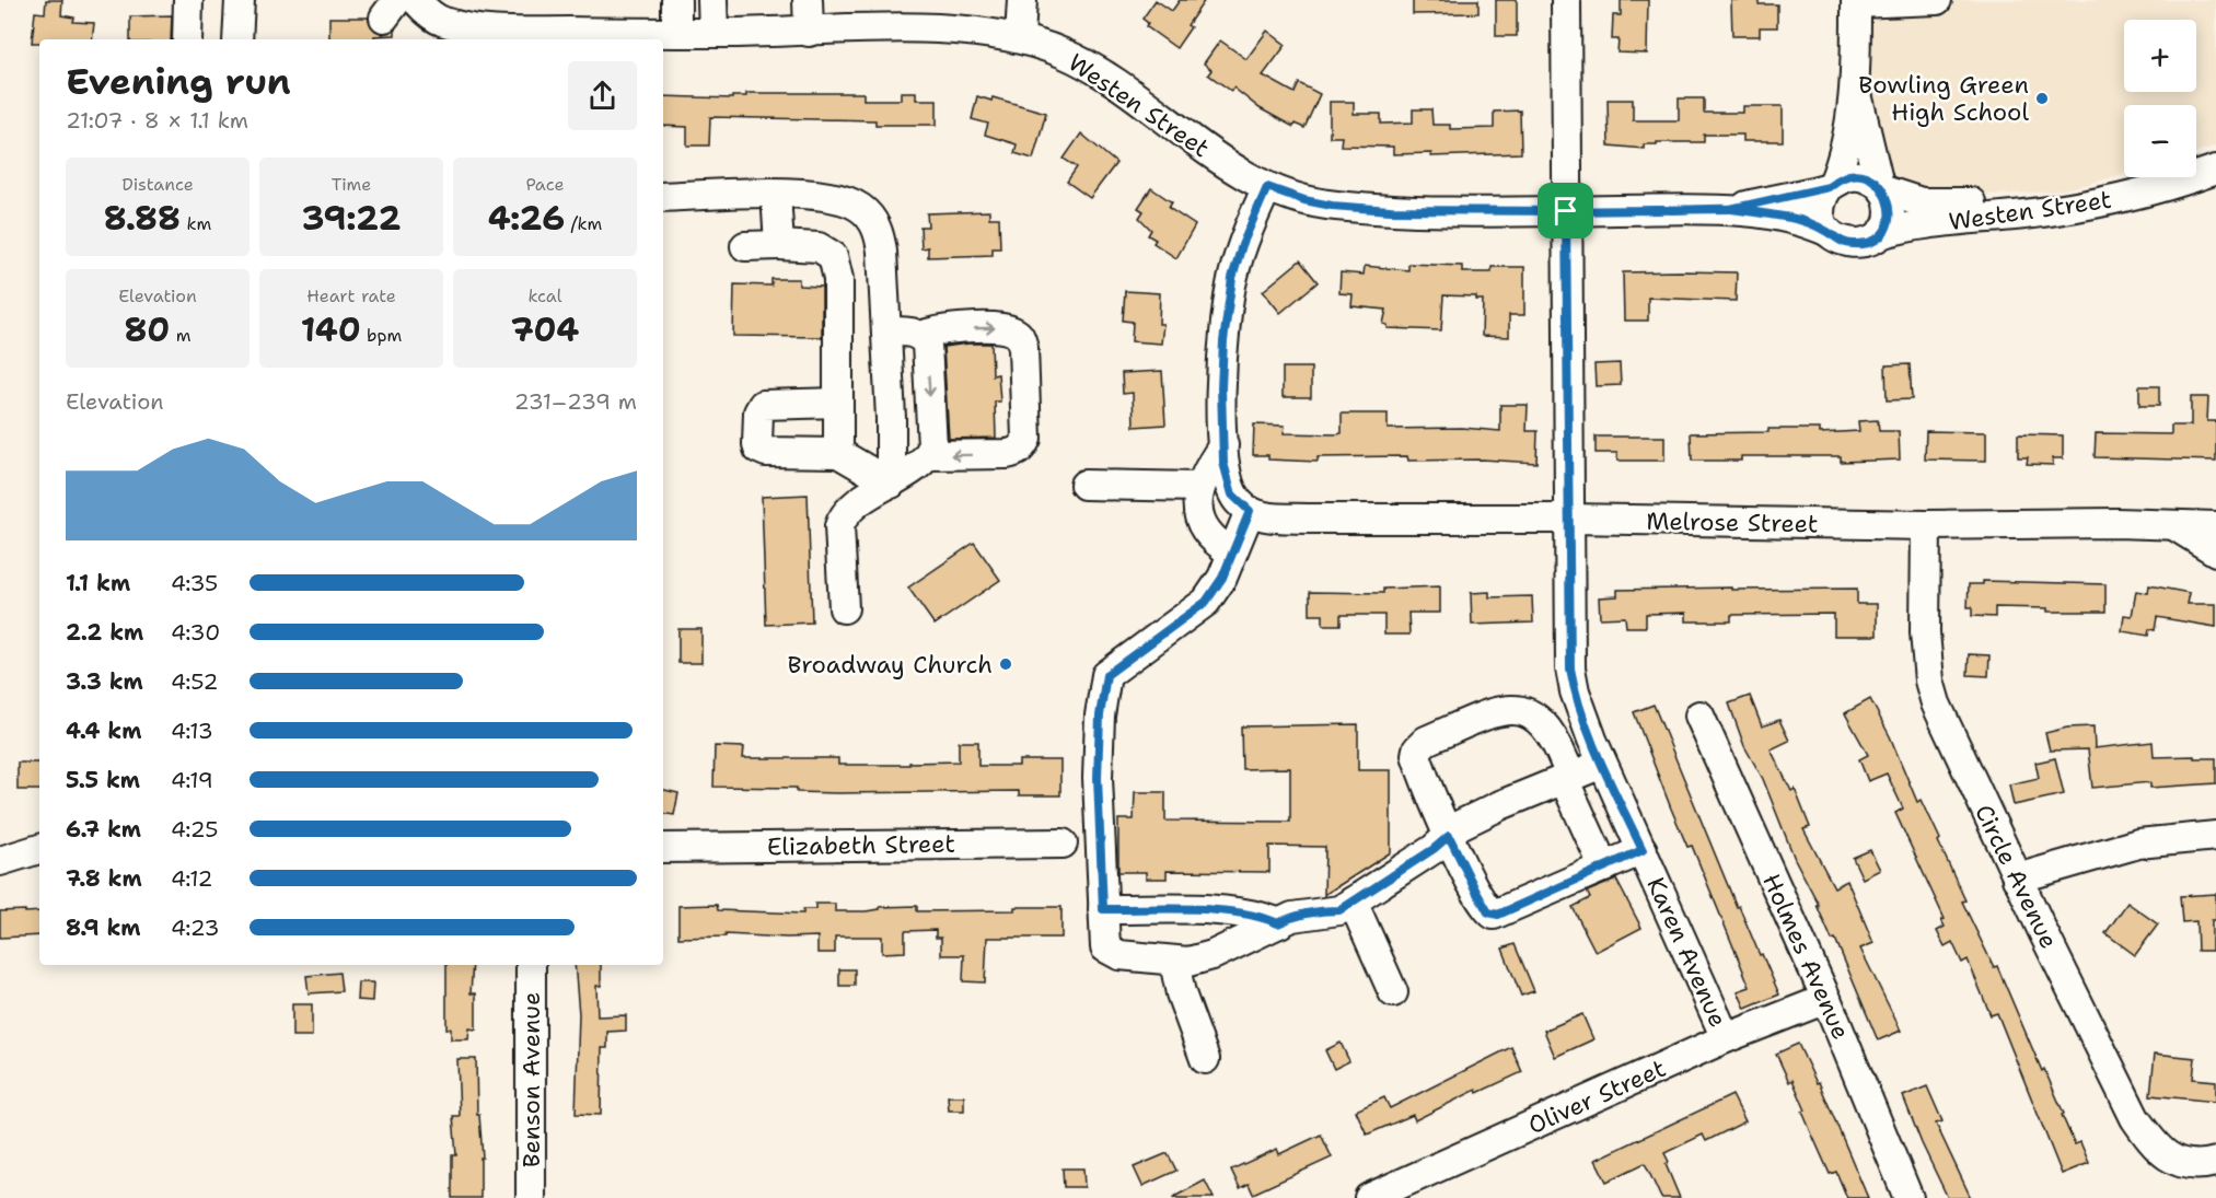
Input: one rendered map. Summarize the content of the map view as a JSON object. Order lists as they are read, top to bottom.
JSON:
{
  "streets": {
    "street": [
      "Westen Street",
      "Melrose Street",
      "Elizabeth Street",
      "Circle Avenue",
      "Karen Avenue",
      "Holmes Avenue",
      "Benson Avenue",
      "Oliver Street"
    ]
  },
  "crossings": [
    ["Westen Street", "Karen Avenue"],
    ["Melrose Street", "Circle Avenue"],
    ["Melrose Street", "Karen Avenue"],
    ["Karen Avenue", "Oliver Street"],
    ["Holmes Avenue", "Oliver Street"]
  ],
  "places": ["Bowling Green High School", "Broadway Church"],
  "page": {
    "map_buttons": ["+", "−"],
    "heading": ["Evening run", "21:07 · 8 × 1.1 km"],
    "stats": [
      ["Distance", "8.88 km"],
      ["Time", "39:22"],
      ["Pace", "4:26 /km"],
      ["Elevation", "80 m"],
      ["Heart rate", "140 bpm"],
      ["kcal", "704"]
    ],
    "chart": ["Elevation", "231–239 m"],
    "list": [
      {
        "name": "1.1 km",
        "note": "4:35"
      },
      {
        "name": "2.2 km",
        "note": "4:30"
      },
      {
        "name": "3.3 km",
        "note": "4:52"
      },
      {
        "name": "4.4 km",
        "note": "4:13"
      },
      {
        "name": "5.5 km",
        "note": "4:19"
      },
      {
        "name": "6.7 km",
        "note": "4:25"
      },
      {
        "name": "7.8 km",
        "note": "4:12"
      },
      {
        "name": "8.9 km",
        "note": "4:23"
      }
    ]
  }
}
